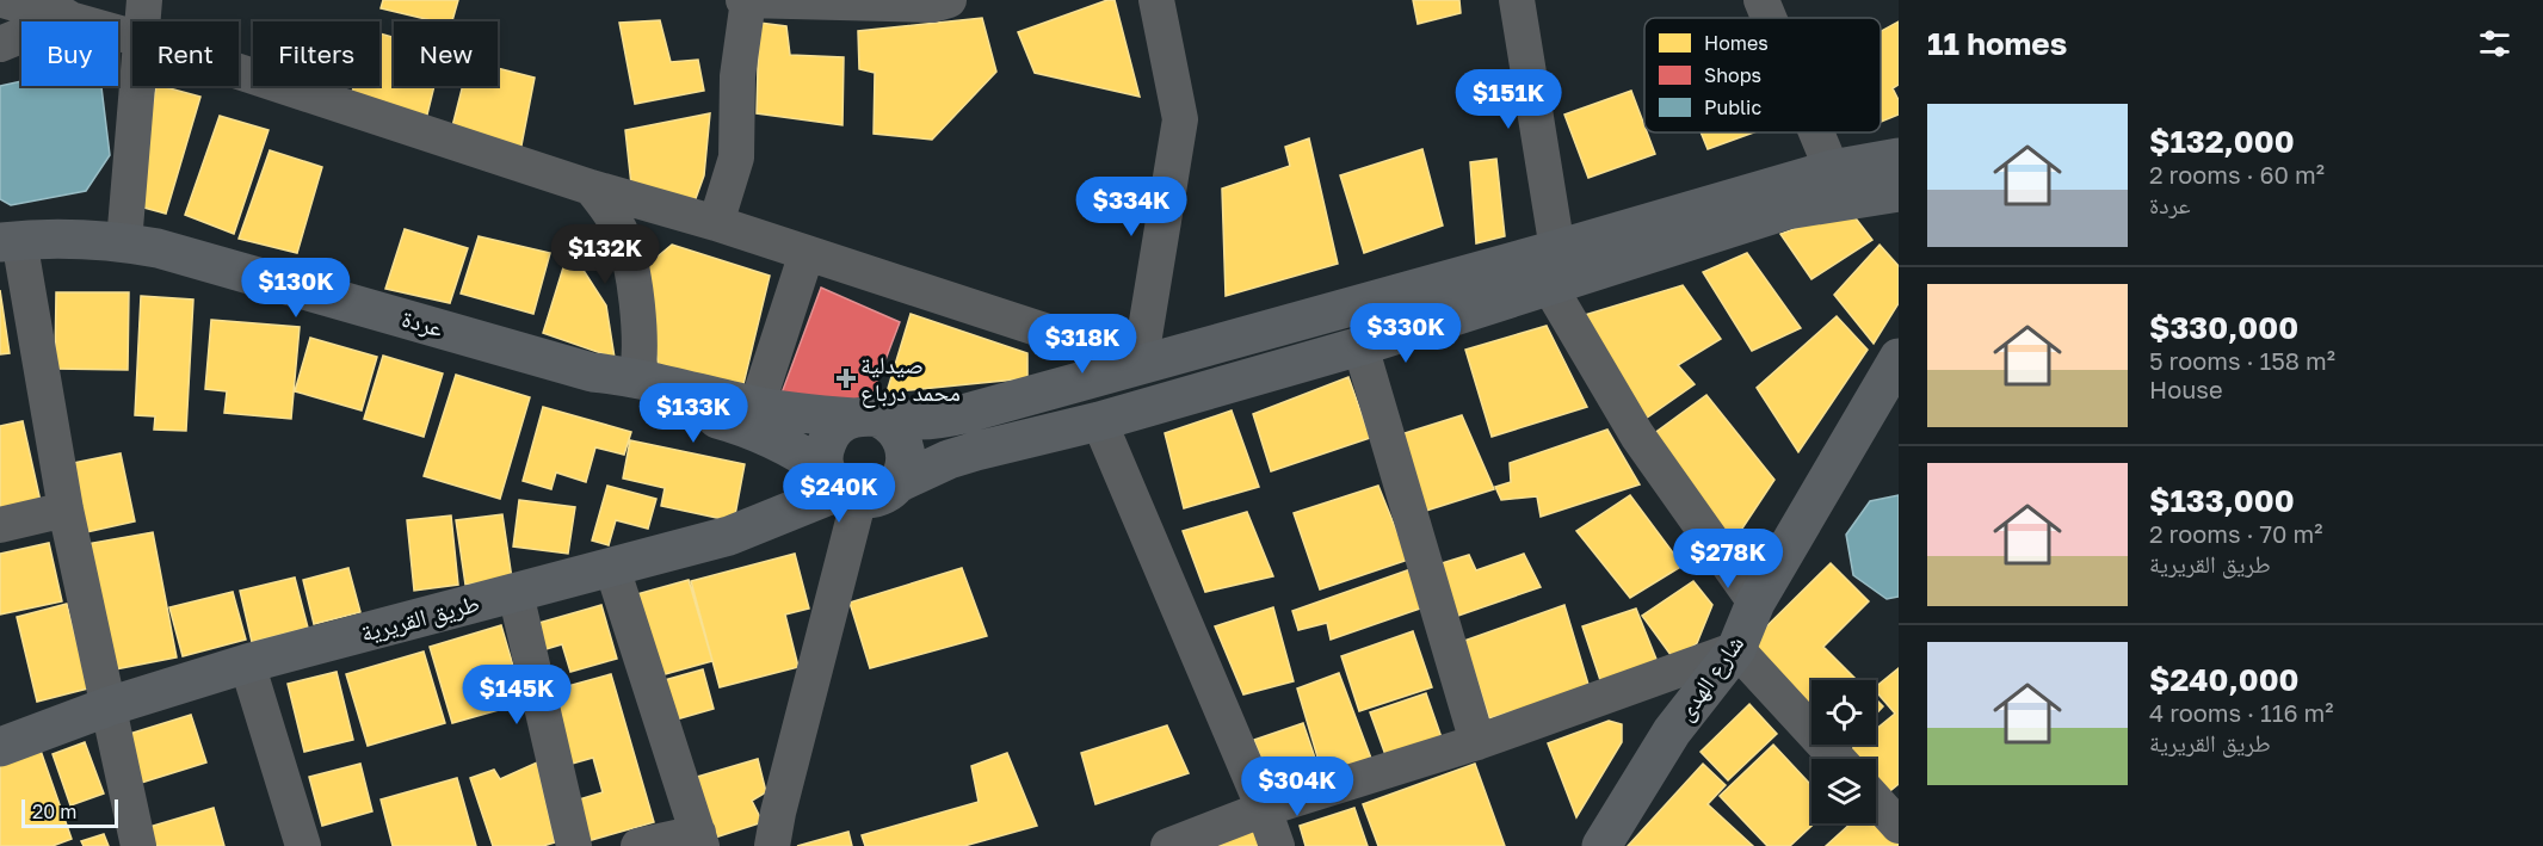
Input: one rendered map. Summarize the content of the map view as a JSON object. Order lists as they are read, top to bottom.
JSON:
{
  "streets": {
    "street": ["عردة", "طريق القريرية", "شارع الهدى"]
  },
  "places": {
    "health": ["صيدلية محمد درباع"]
  },
  "legend": ["Homes", "Shops", "Public"],
  "scale_bar": "20 m",
  "page": {
    "heading": "11 homes",
    "chip": [
      "Buy",
      "Rent",
      "Filters",
      "New"
    ],
    "price": [
      "$151K",
      "$334K",
      "$132K",
      "$130K",
      "$330K",
      "$318K",
      "$133K",
      "$240K",
      "$278K",
      "$145K",
      "$304K"
    ],
    "list": [
      {
        "name": "$132,000",
        "note": "2 rooms · 60 m² · عردة"
      },
      {
        "name": "$330,000",
        "note": "5 rooms · 158 m² · House"
      },
      {
        "name": "$133,000",
        "note": "2 rooms · 70 m² · طريق القريرية"
      },
      {
        "name": "$240,000",
        "note": "4 rooms · 116 m² · طريق القريرية"
      }
    ],
    "scale": "20 m"
  }
}
